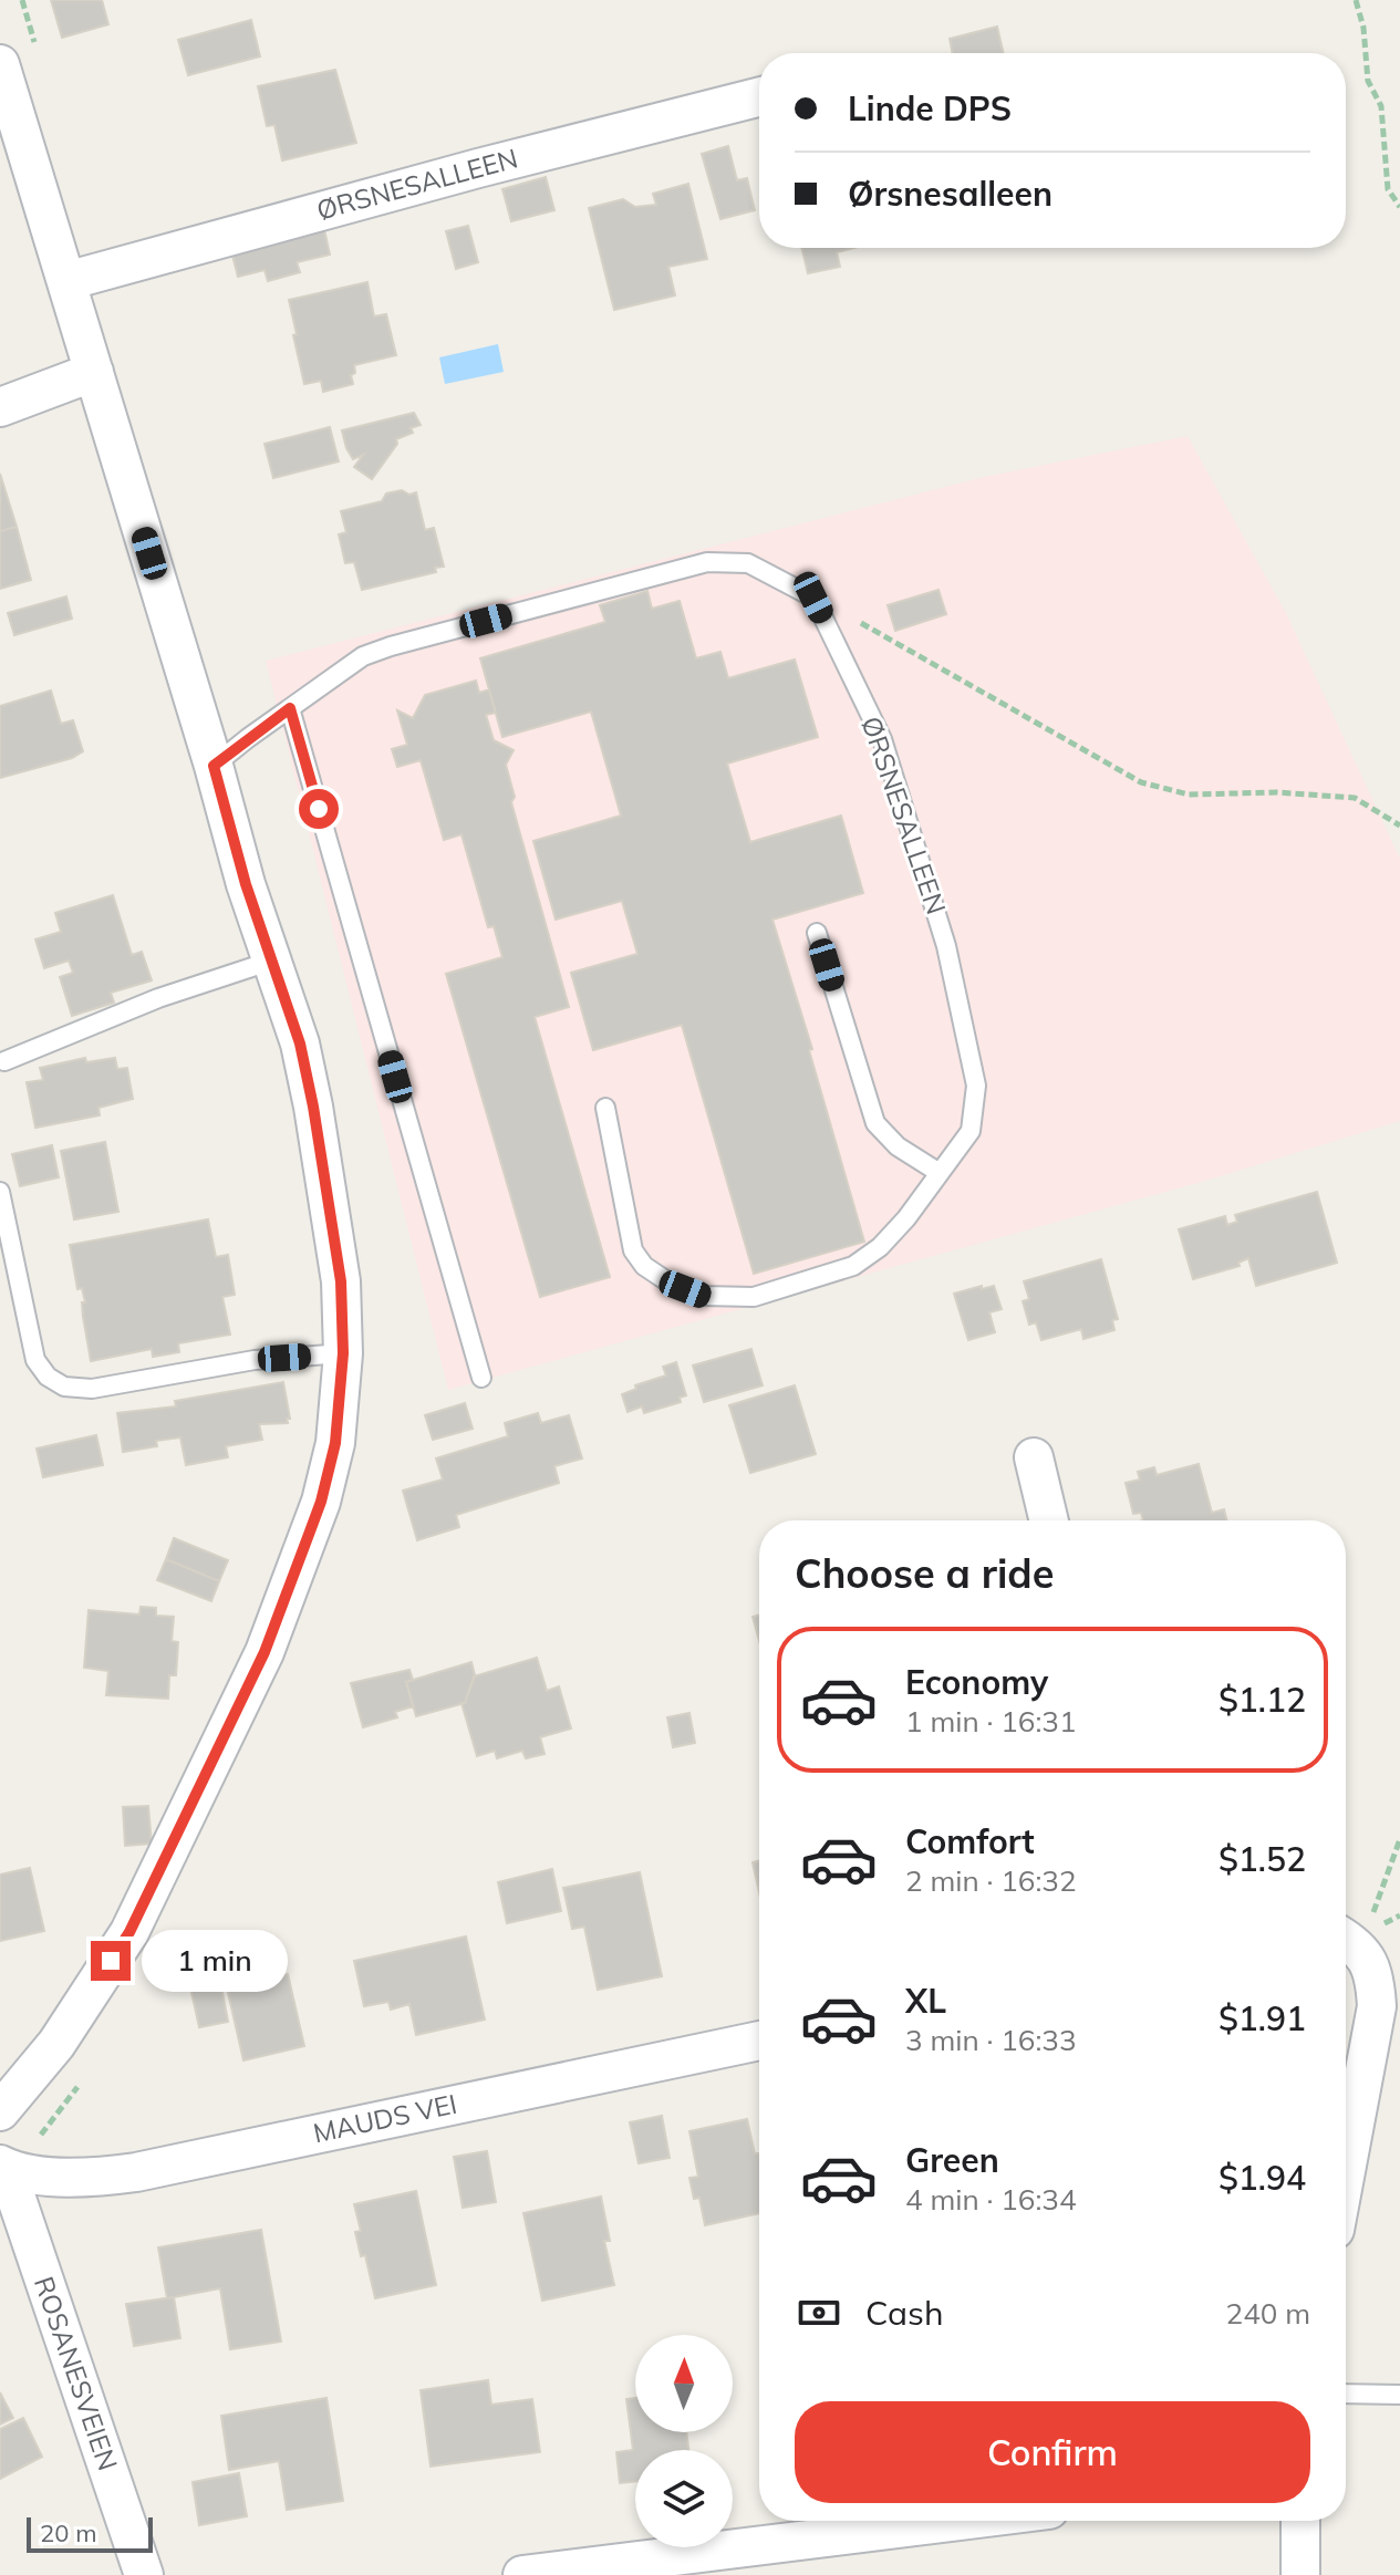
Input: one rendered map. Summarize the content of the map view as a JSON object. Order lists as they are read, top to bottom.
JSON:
{
  "streets": {
    "street": ["ØRSNESALLEEN", "MAUDS VEI", "ROSANESVEIEN"]
  },
  "crossings": [
    ["MAUDS VEI", "ROSANESVEIEN"]
  ],
  "scale_bar": "20 m",
  "north": "top",
  "page": {
    "banner": ["Linde DPS", "Ørsnesalleen"],
    "heading": "Choose a ride",
    "list": [
      {
        "name": "Economy",
        "note": "1 min · 16:31",
        "value": "$1.12"
      },
      {
        "name": "Comfort",
        "note": "2 min · 16:32",
        "value": "$1.52"
      },
      {
        "name": "XL",
        "note": "3 min · 16:33",
        "value": "$1.91"
      },
      {
        "name": "Green",
        "note": "4 min · 16:34",
        "value": "$1.94"
      }
    ],
    "bubble": "1 min",
    "pay": ["Cash", "240 m"],
    "buttons": "Confirm",
    "scale": "20 m"
  }
}
